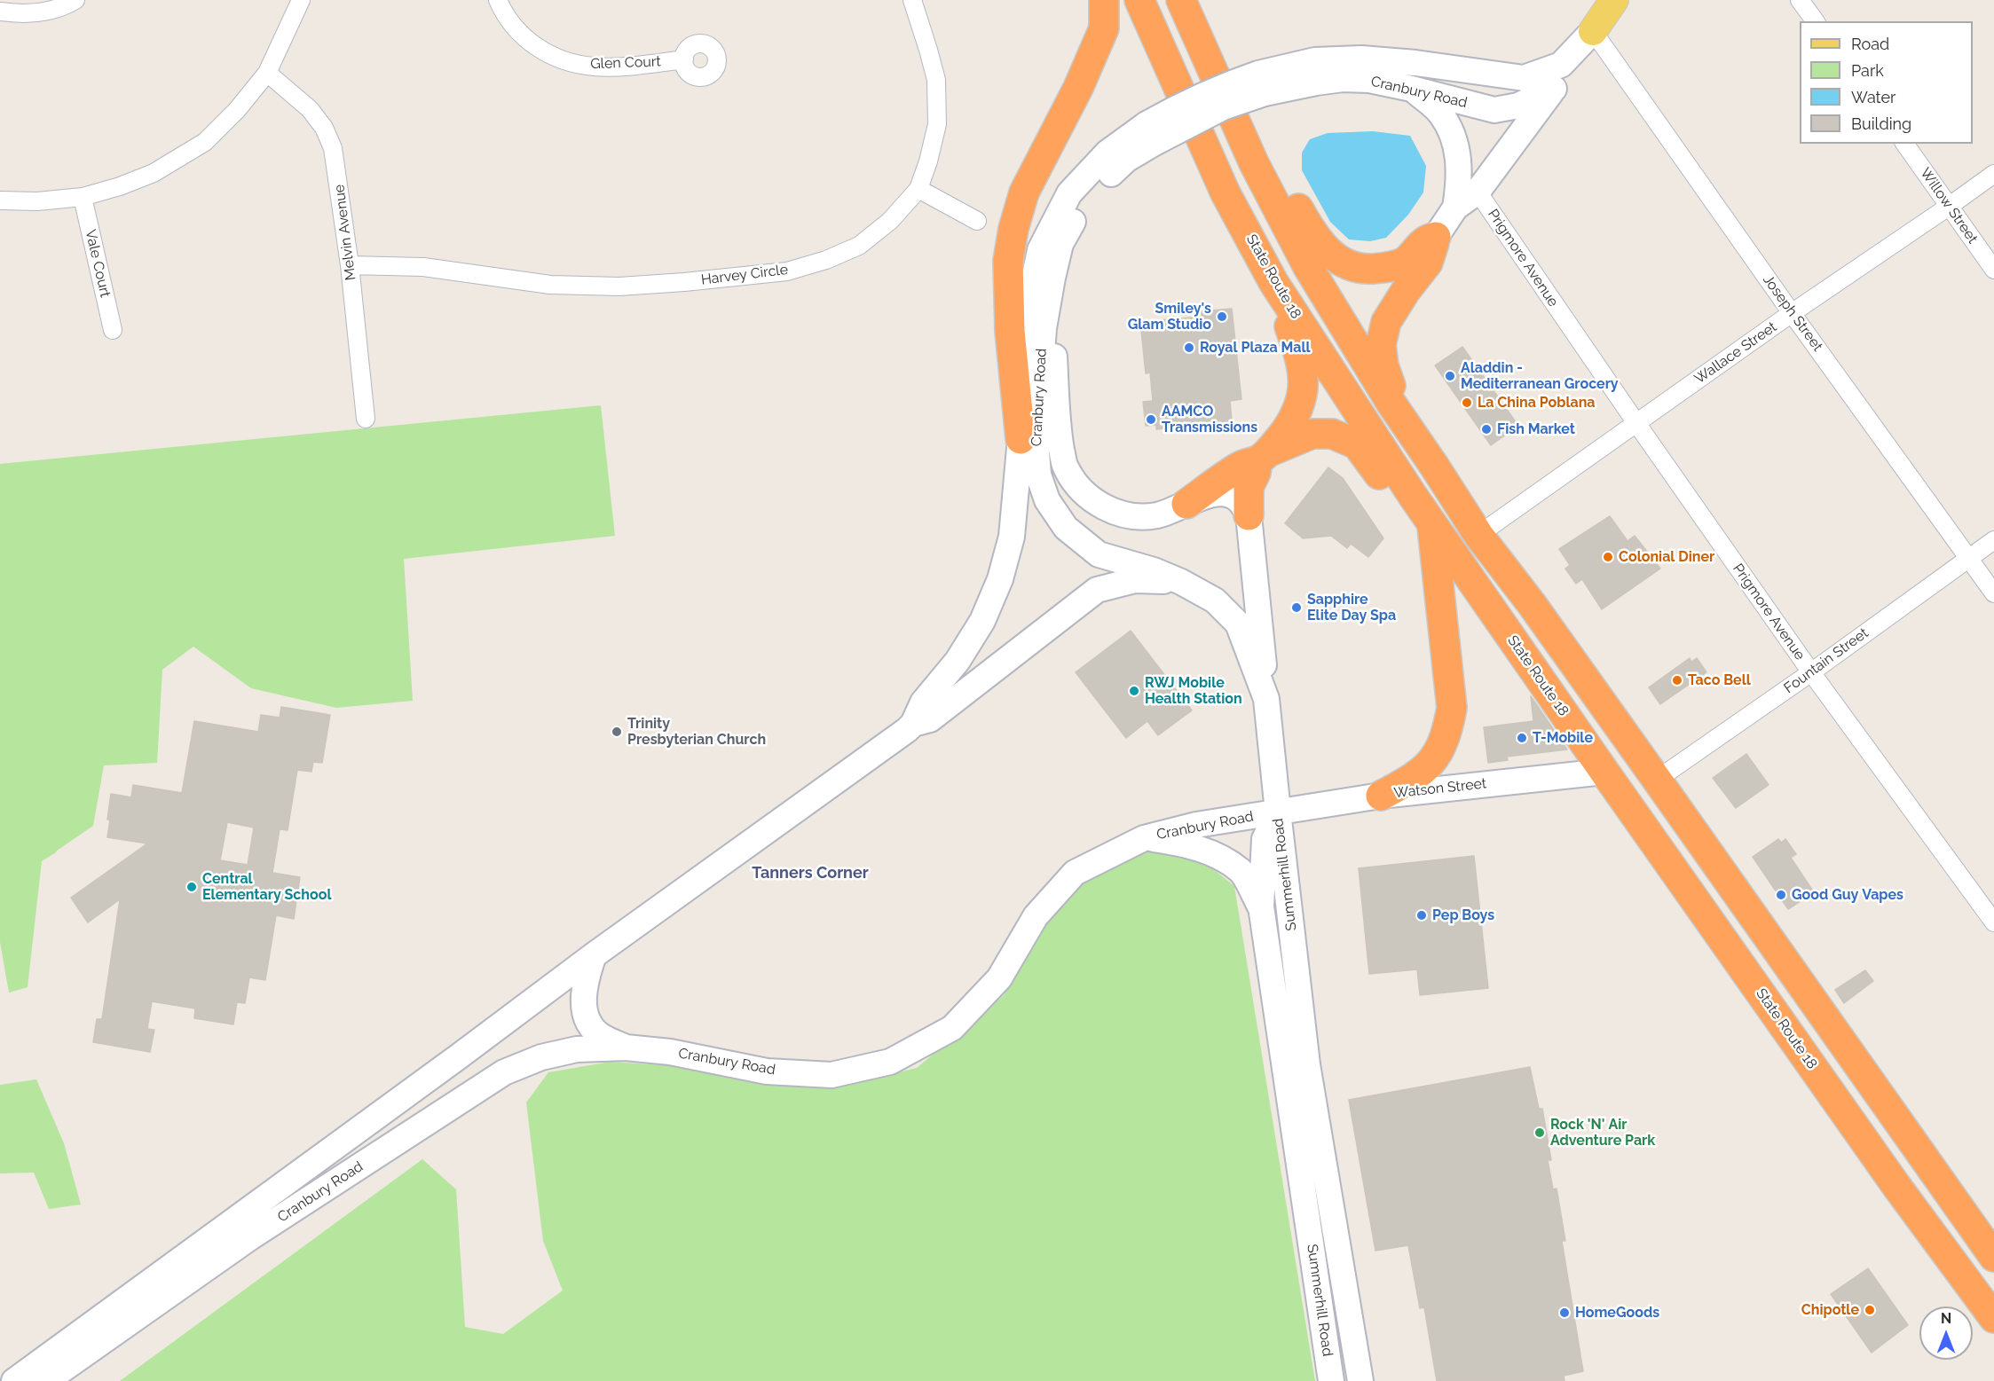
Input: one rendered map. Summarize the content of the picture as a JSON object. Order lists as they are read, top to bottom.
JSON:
{
  "streets": {
    "highway": ["State Route 18"],
    "main road": ["Cranbury Road", "Watson Street", "Summerhill Road"],
    "street": [
      "Glen Court",
      "Willow Street",
      "Melvin Avenue",
      "Prigmore Avenue",
      "Vale Court",
      "Harvey Circle",
      "Joseph Street",
      "Wallace Street",
      "Fountain Street"
    ]
  },
  "crossings": [
    ["Cranbury Road", "Prigmore Avenue"],
    ["Cranbury Road", "Joseph Street"],
    ["Cranbury Road", "Watson Street"],
    ["Cranbury Road", "Summerhill Road"],
    ["Willow Street", "Wallace Street"],
    ["Melvin Avenue", "Harvey Circle"],
    ["Prigmore Avenue", "Wallace Street"],
    ["Prigmore Avenue", "Fountain Street"],
    ["State Route 18", "Watson Street"],
    ["Joseph Street", "Wallace Street"],
    ["Joseph Street", "Fountain Street"],
    ["Watson Street", "Summerhill Road"]
  ],
  "districts": ["Tanners Corner"],
  "places": [
    "Smiley's Glam Studio",
    "Royal Plaza Mall",
    "Aladdin - Mediterranean Grocery",
    "La China Poblana",
    "AAMCO Transmissions",
    "Fish Market",
    "Colonial Diner",
    "Sapphire Elite Day Spa",
    "Taco Bell",
    "RWJ Mobile Health Station",
    "Trinity Presbyterian Church",
    "T-Mobile",
    "Central Elementary School",
    "Good Guy Vapes",
    "Pep Boys",
    "Rock 'N' Air Adventure Park",
    "Chipotle",
    "HomeGoods"
  ],
  "legend": [
    "Road",
    "Park",
    "Water",
    "Building"
  ],
  "north": "top"
}
